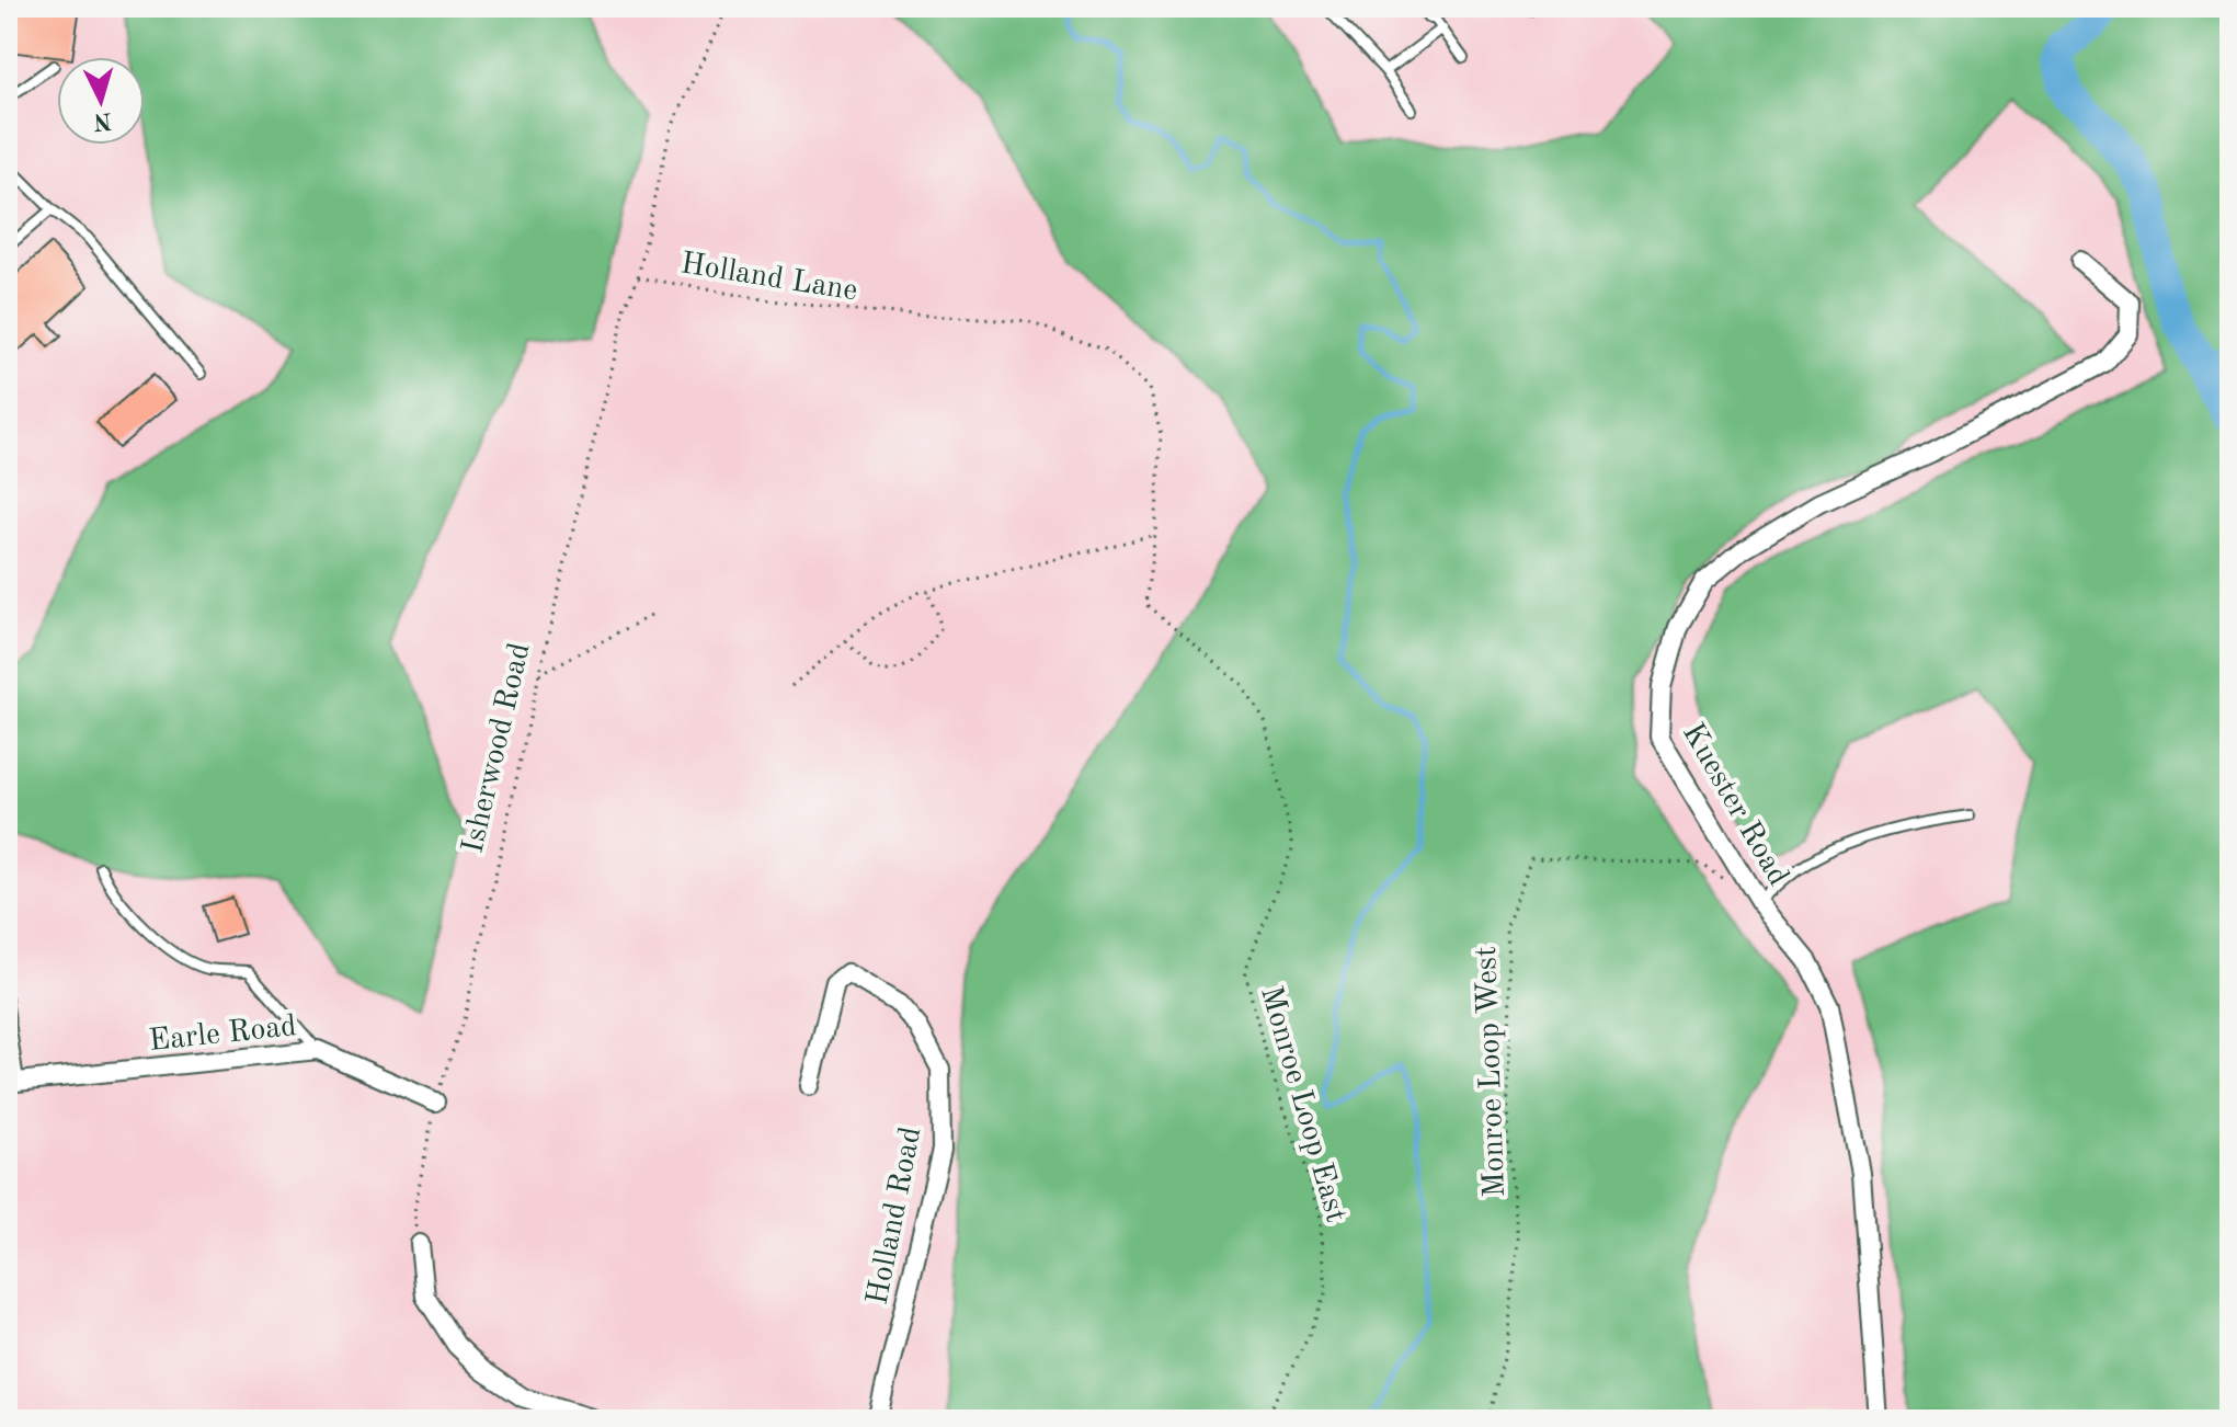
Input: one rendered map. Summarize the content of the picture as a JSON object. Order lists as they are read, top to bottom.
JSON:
{
  "streets": {
    "street": ["Kuester Road", "Earle Road", "Holland Road"],
    "path": [
      "Holland Lane",
      "Isherwood Road",
      "Monroe Loop West",
      "Monroe Loop East"
    ]
  },
  "crossings": [
    ["Holland Lane", "Isherwood Road"],
    ["Holland Lane", "Monroe Loop East"],
    ["Isherwood Road", "Earle Road"]
  ],
  "north": "bottom"
}
